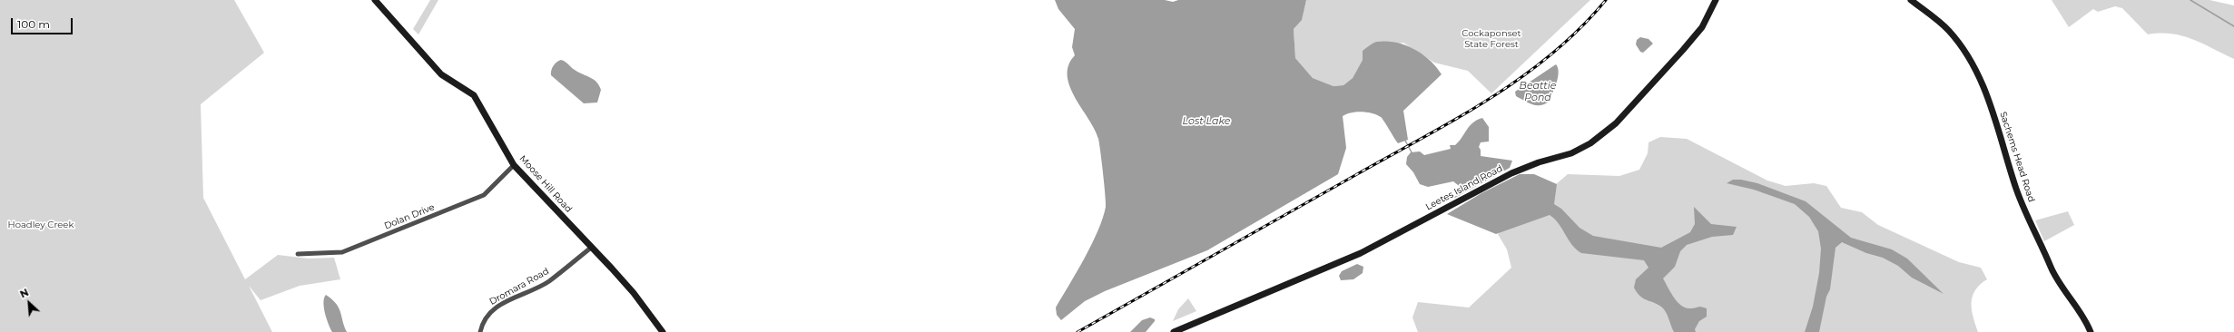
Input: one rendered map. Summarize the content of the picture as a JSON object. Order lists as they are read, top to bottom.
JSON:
{
  "streets": {
    "street": [
      "Sachems Head Road",
      "Moose Hill Road",
      "Leetes Island Road",
      "Dolan Drive",
      "Dromara Road"
    ]
  },
  "crossings": [
    ["Moose Hill Road", "Dolan Drive"],
    ["Moose Hill Road", "Dromara Road"]
  ],
  "water": ["Beattie Pond", "Lost Lake"],
  "parks": ["Cockaponset State Forest", "Hoadley Creek"],
  "scale_bar": "100 m",
  "north": "top left"
}
